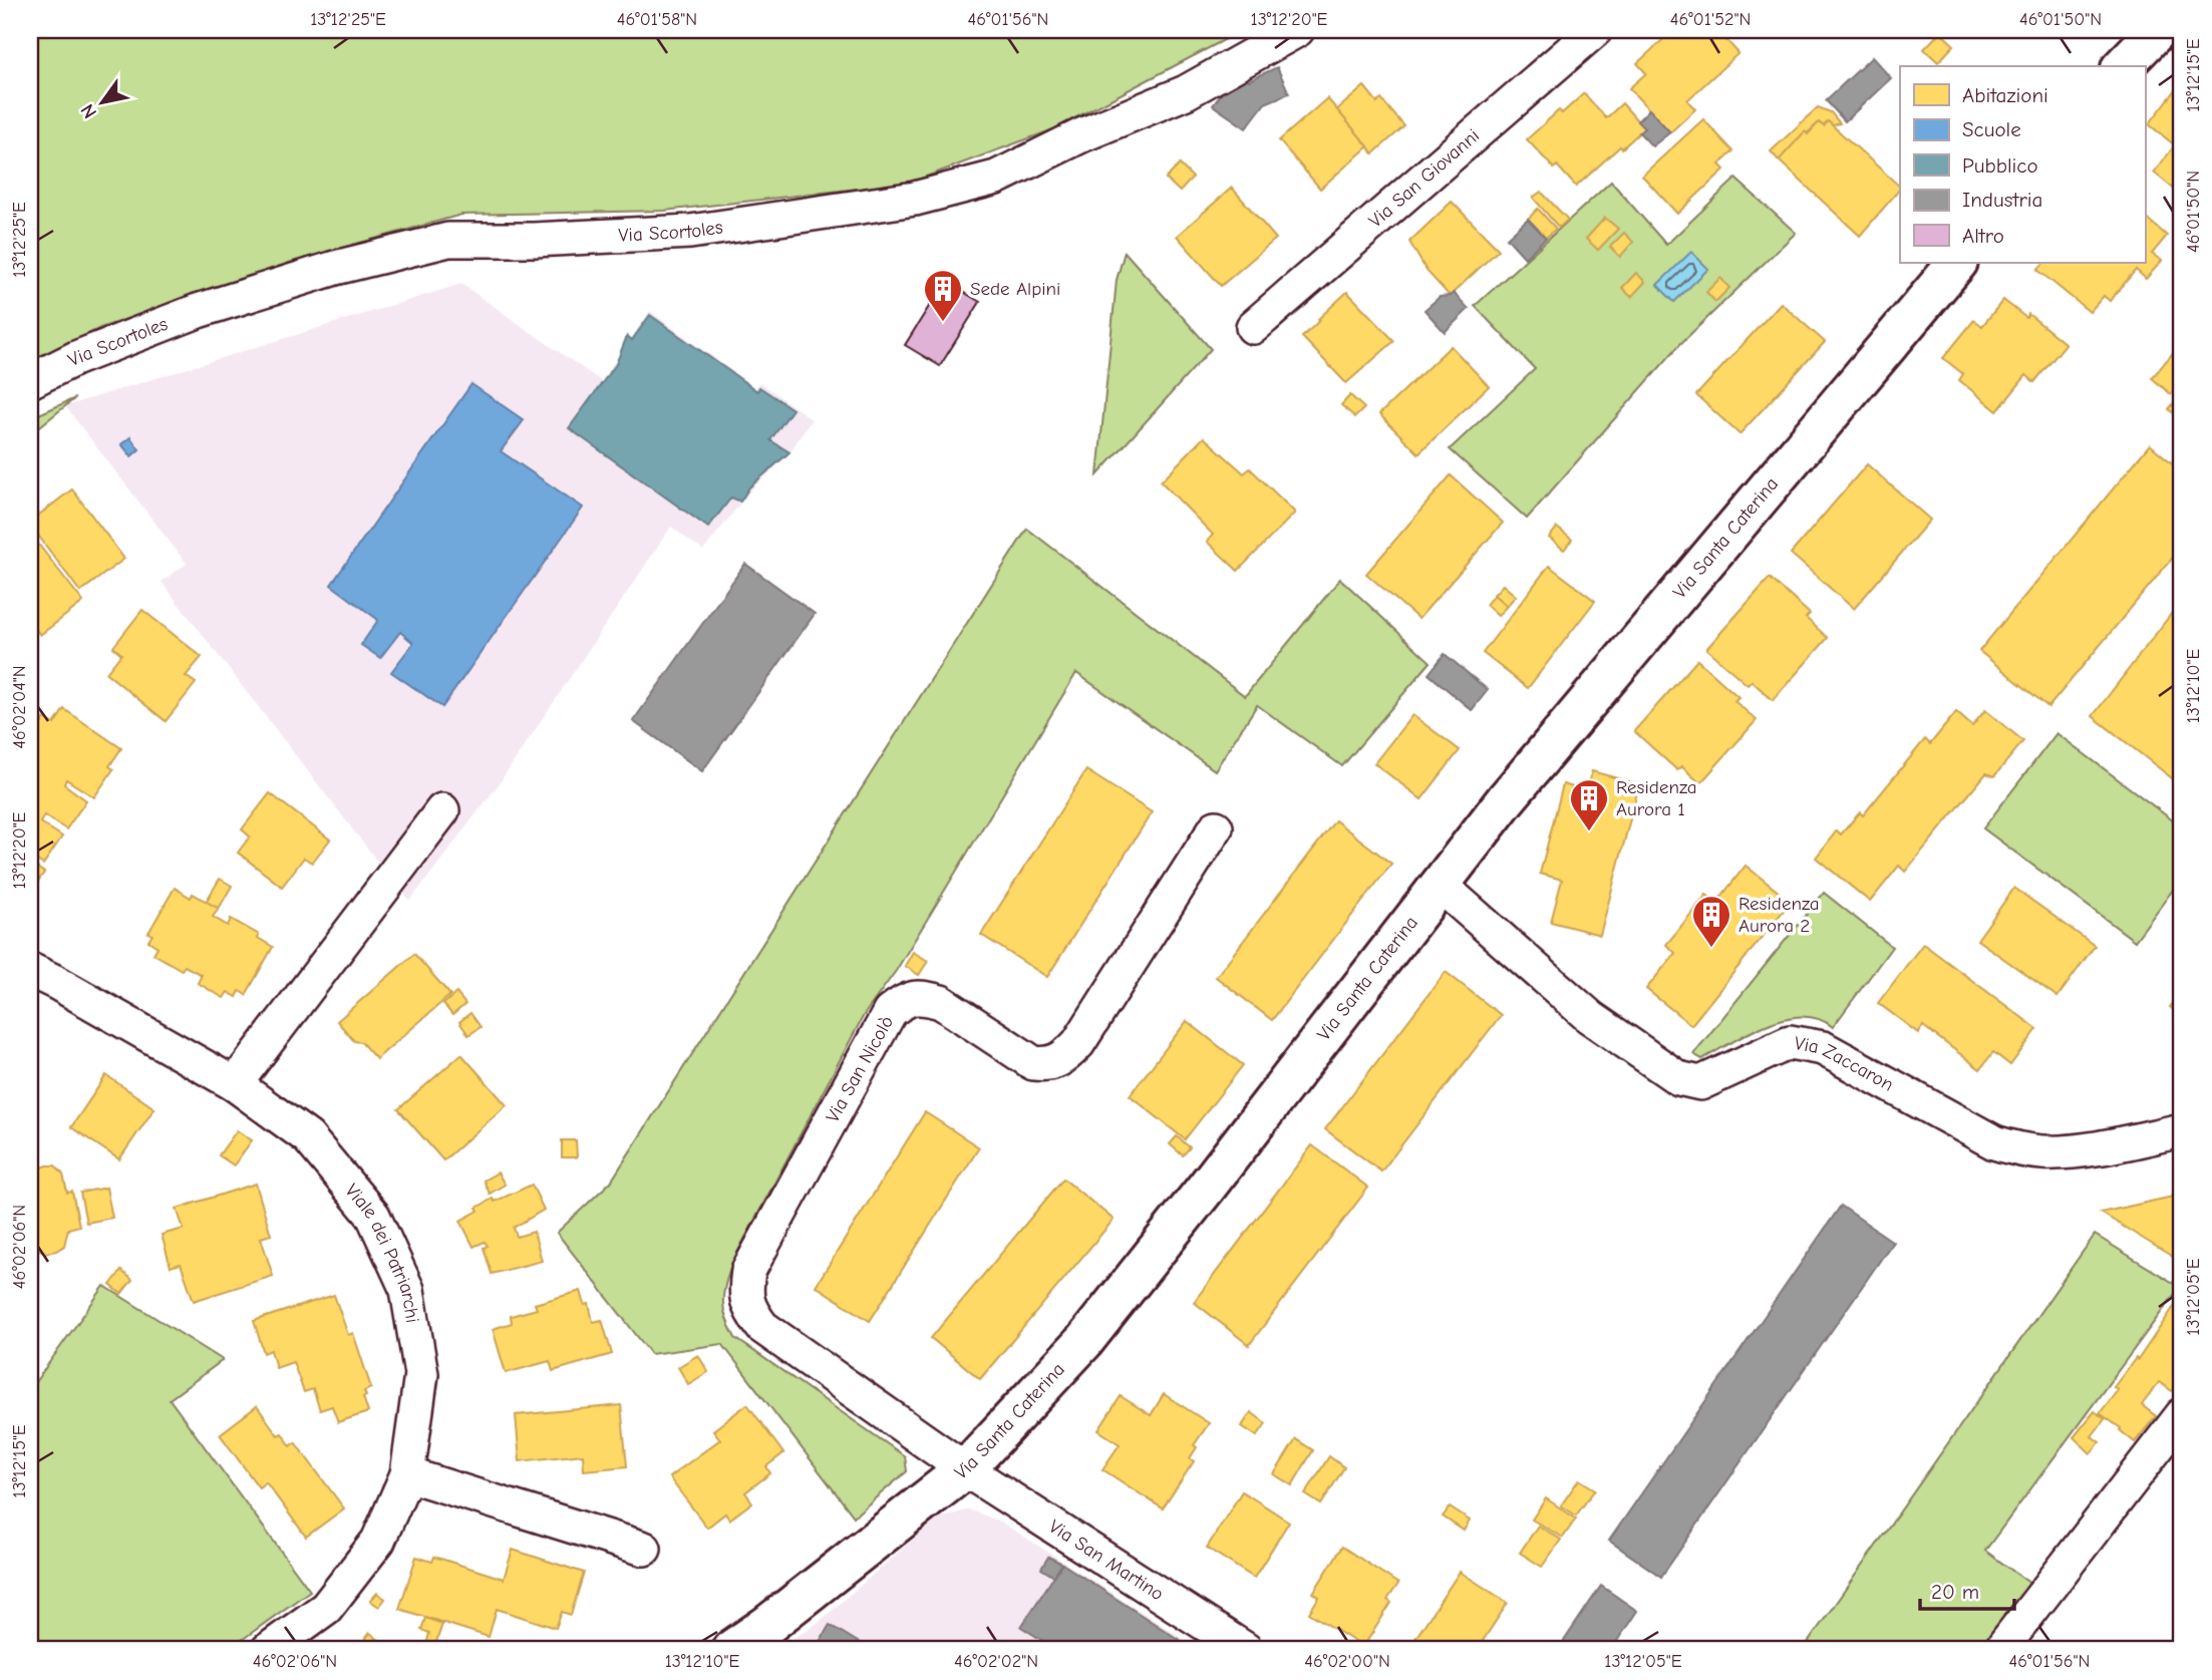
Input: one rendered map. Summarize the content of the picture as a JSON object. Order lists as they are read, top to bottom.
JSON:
{
  "streets": {
    "street": [
      "Via San Giovanni",
      "Via Scortoles",
      "Via Santa Caterina",
      "Via Zaccaron",
      "Via San Nicolò",
      "Viale dei Patriarchi",
      "Via San Martino"
    ]
  },
  "crossings": [
    ["Via Santa Caterina", "Via Zaccaron"],
    ["Via Santa Caterina", "Via San Nicolò"],
    ["Via Santa Caterina", "Via San Martino"],
    ["Via San Nicolò", "Via San Martino"]
  ],
  "places": {
    "building": ["Sede Alpini", "Residenza Aurora 1", "Residenza Aurora 2"]
  },
  "legend": [
    "Abitazioni",
    "Scuole",
    "Pubblico",
    "Industria",
    "Altro"
  ],
  "scale_bar": "20 m",
  "north": "bottom left",
  "coordinates": [
    "13°12'25\"E",
    "46°01'58\"N",
    "46°01'56\"N",
    "13°12'20\"E",
    "46°01'52\"N",
    "46°01'50\"N",
    "13°12'15\"E",
    "13°12'10\"E",
    "46°02'04\"N",
    "46°02'06\"N",
    "13°12'05\"E",
    "46°02'02\"N",
    "46°02'00\"N"
  ]
}
